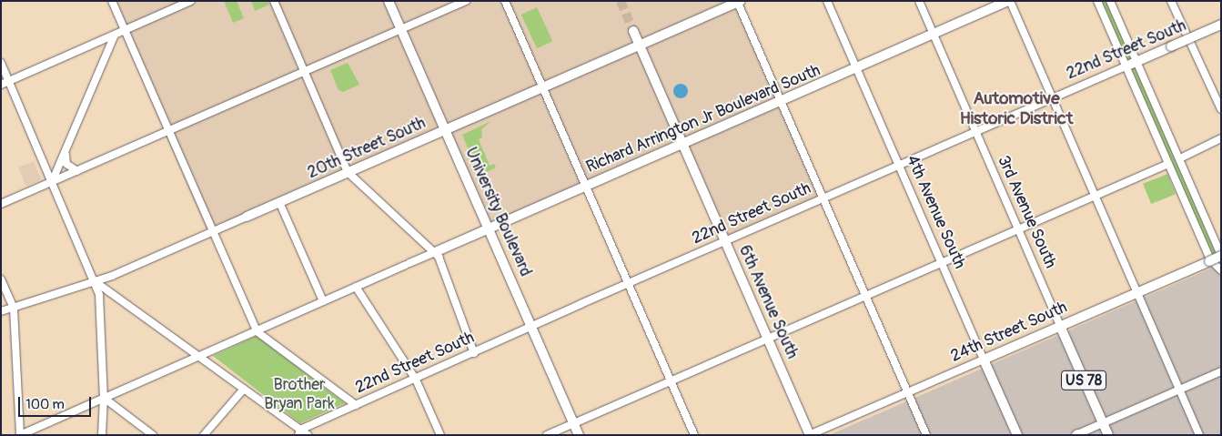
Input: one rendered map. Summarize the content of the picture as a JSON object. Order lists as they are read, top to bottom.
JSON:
{
  "streets": {
    "main road": [
      "22nd Street South",
      "Richard Arrington Jr Boulevard South",
      "20th Street South",
      "University Boulevard",
      "4th Avenue South",
      "3rd Avenue South",
      "6th Avenue South",
      "24th Street South",
      "US 78"
    ]
  },
  "crossings": [
    ["22nd Street South", "University Boulevard"],
    ["22nd Street South", "4th Avenue South"],
    ["22nd Street South", "3rd Avenue South"],
    ["22nd Street South", "6th Avenue South"],
    ["Richard Arrington Jr Boulevard South", "University Boulevard"],
    ["Richard Arrington Jr Boulevard South", "4th Avenue South"],
    ["Richard Arrington Jr Boulevard South", "3rd Avenue South"],
    ["Richard Arrington Jr Boulevard South", "6th Avenue South"],
    ["20th Street South", "University Boulevard"],
    ["20th Street South", "6th Avenue South"],
    ["4th Avenue South", "24th Street South"],
    ["3rd Avenue South", "24th Street South"],
    ["6th Avenue South", "24th Street South"]
  ],
  "districts": ["Automotive Historic District"],
  "parks": ["Brother Bryan Park"],
  "scale_bar": "100 m"
}
